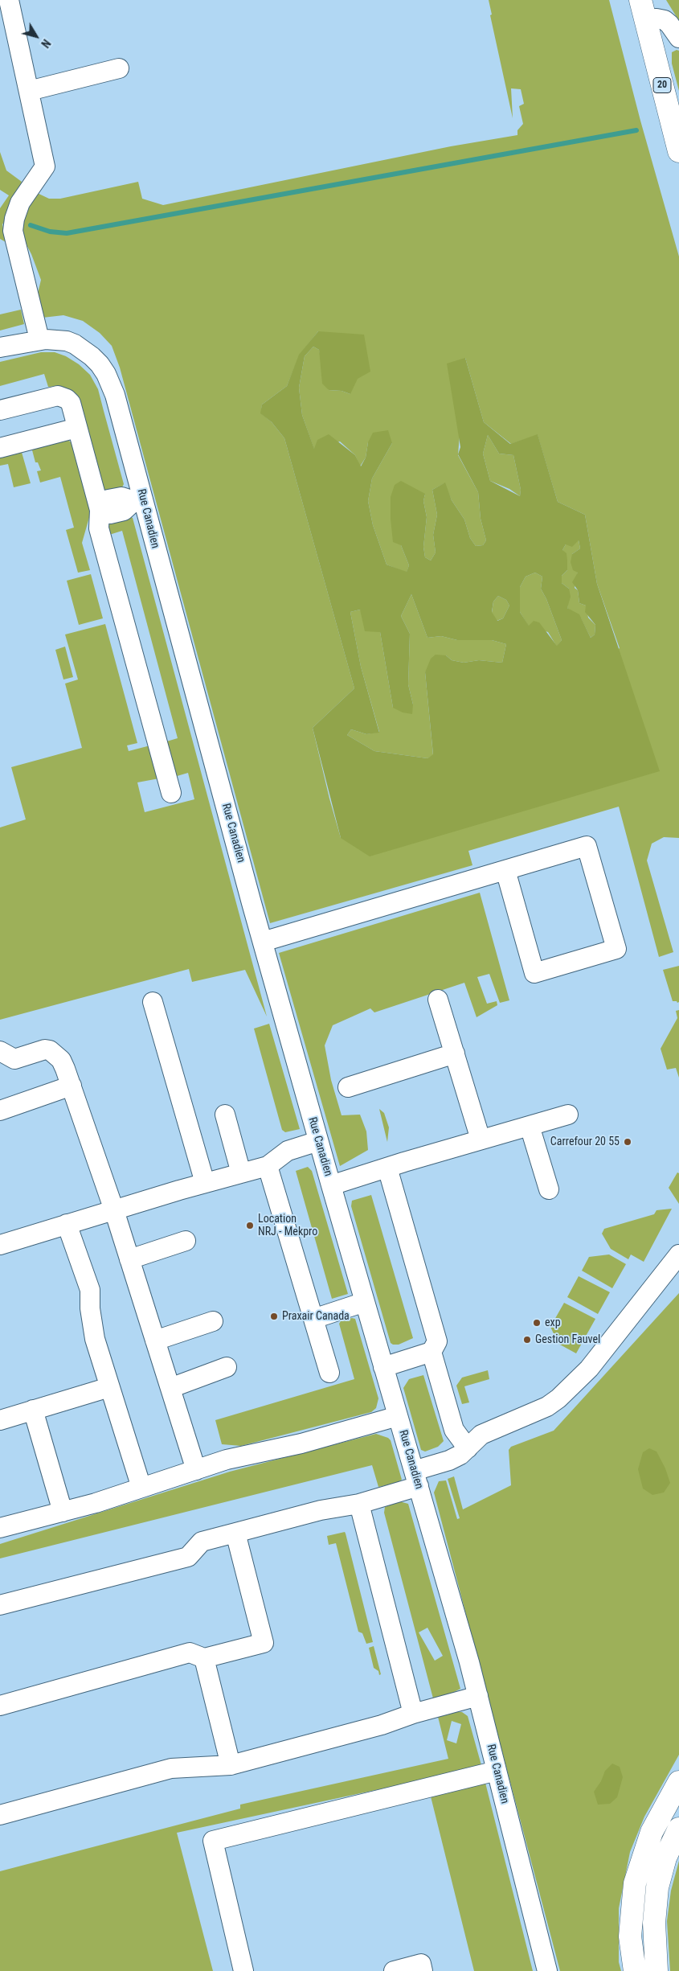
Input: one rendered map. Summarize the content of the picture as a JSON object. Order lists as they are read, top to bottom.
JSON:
{
  "streets": {
    "highway": ["20"],
    "street": ["Rue Canadien"]
  },
  "places": [
    "Carrefour 20 55",
    "Location NRJ - Mekpro",
    "Praxair Canada",
    "exp",
    "Gestion Fauvel"
  ],
  "north": "bottom right"
}
